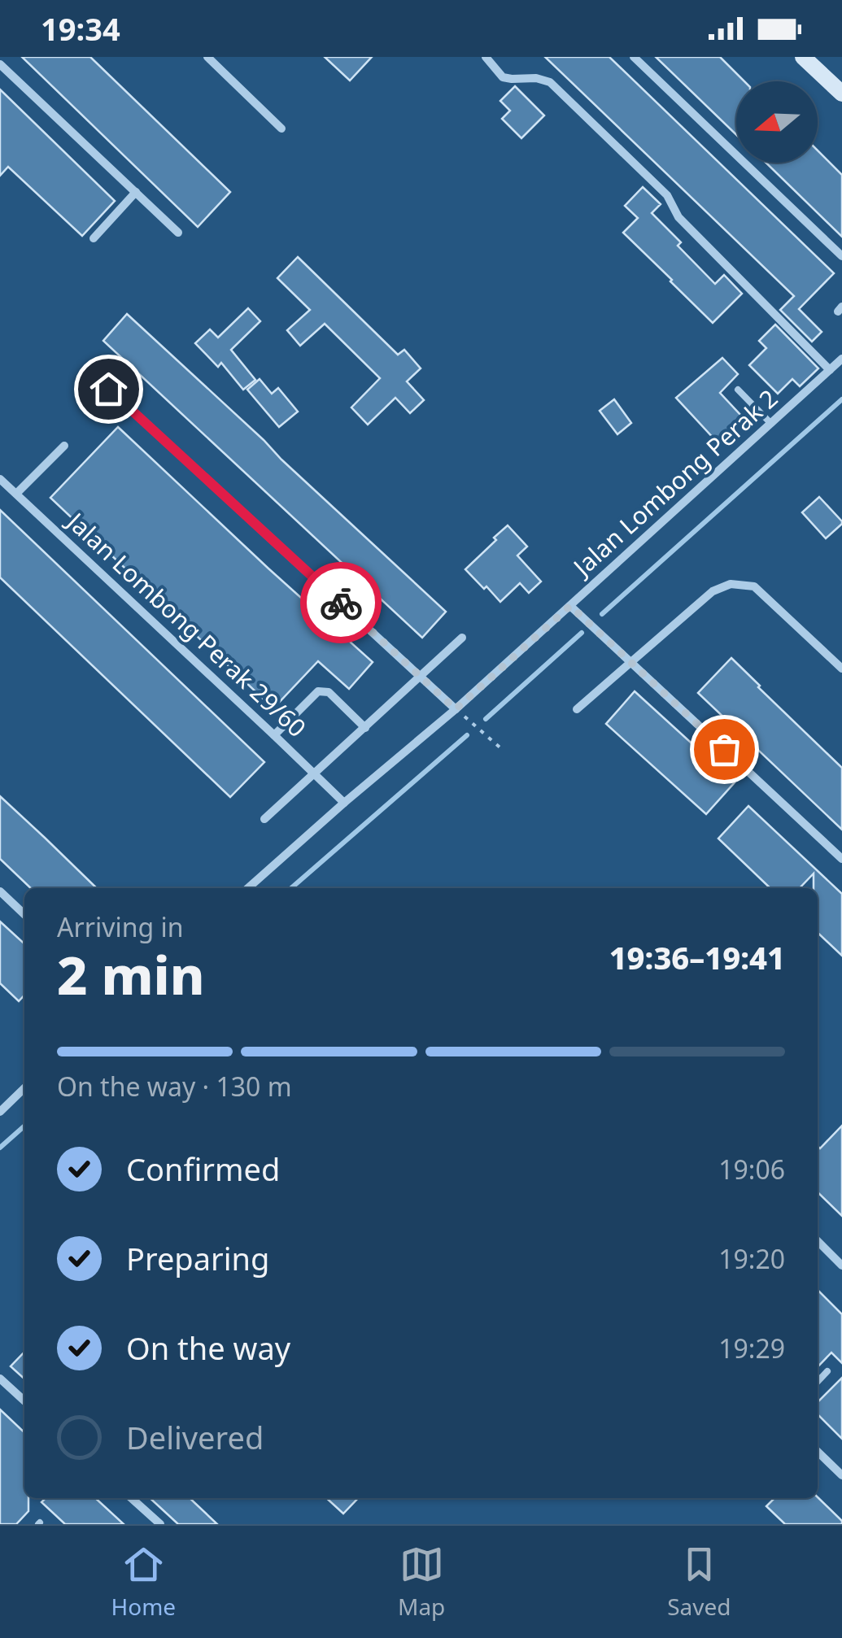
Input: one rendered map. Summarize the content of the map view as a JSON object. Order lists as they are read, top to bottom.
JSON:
{
  "streets": {
    "street": ["Jalan Lombong Perak 2", "Jalan Lombong Perak 29/60"]
  },
  "crossings": [
    ["Jalan Lombong Perak 2", "Jalan Lombong Perak 29/60"]
  ],
  "north": "left",
  "page": {
    "status": "19:34",
    "heading": ["2 min", "Arriving in", "19:36–19:41"],
    "bar": "On the way · 130 m",
    "list": [
      ["Confirmed", "19:06"],
      ["Preparing", "19:20"],
      ["On the way", "19:29"],
      "Delivered"
    ],
    "tabs": ["Home", "Map", "Saved"]
  }
}
